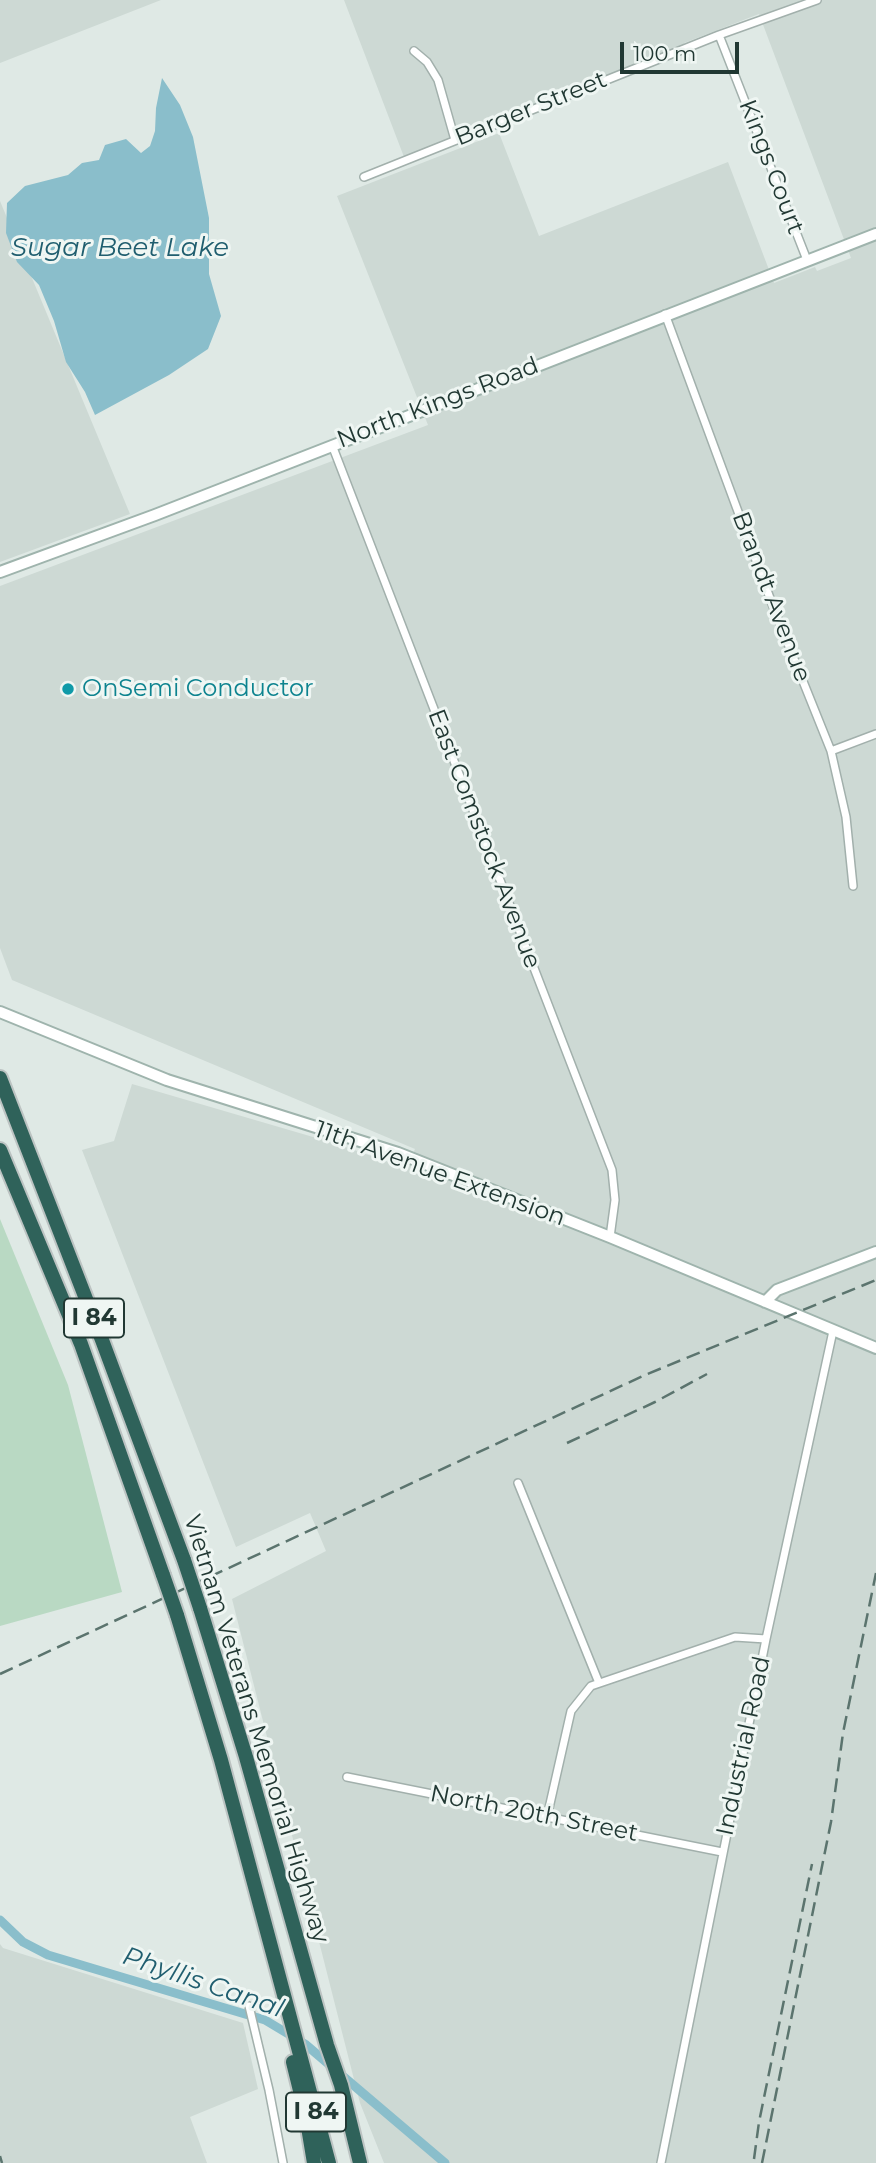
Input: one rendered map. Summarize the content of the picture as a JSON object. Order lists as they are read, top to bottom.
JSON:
{
  "streets": {
    "highway": ["I 84", "Vietnam Veterans Memorial Highway"],
    "street": [
      "Barger Street",
      "Kings Court",
      "North Kings Road",
      "Brandt Avenue",
      "East Comstock Avenue",
      "11th Avenue Extension",
      "Industrial Road",
      "North 20th Street"
    ]
  },
  "crossings": [
    ["Barger Street", "Kings Court"],
    ["Kings Court", "North Kings Road"],
    ["North Kings Road", "Brandt Avenue"],
    ["North Kings Road", "East Comstock Avenue"],
    ["East Comstock Avenue", "11th Avenue Extension"],
    ["11th Avenue Extension", "Industrial Road"],
    ["I 84", "Vietnam Veterans Memorial Highway"],
    ["Industrial Road", "North 20th Street"]
  ],
  "water": ["Sugar Beet Lake", "Phyllis Canal"],
  "places": ["OnSemi Conductor"],
  "scale_bar": "100 m"
}
